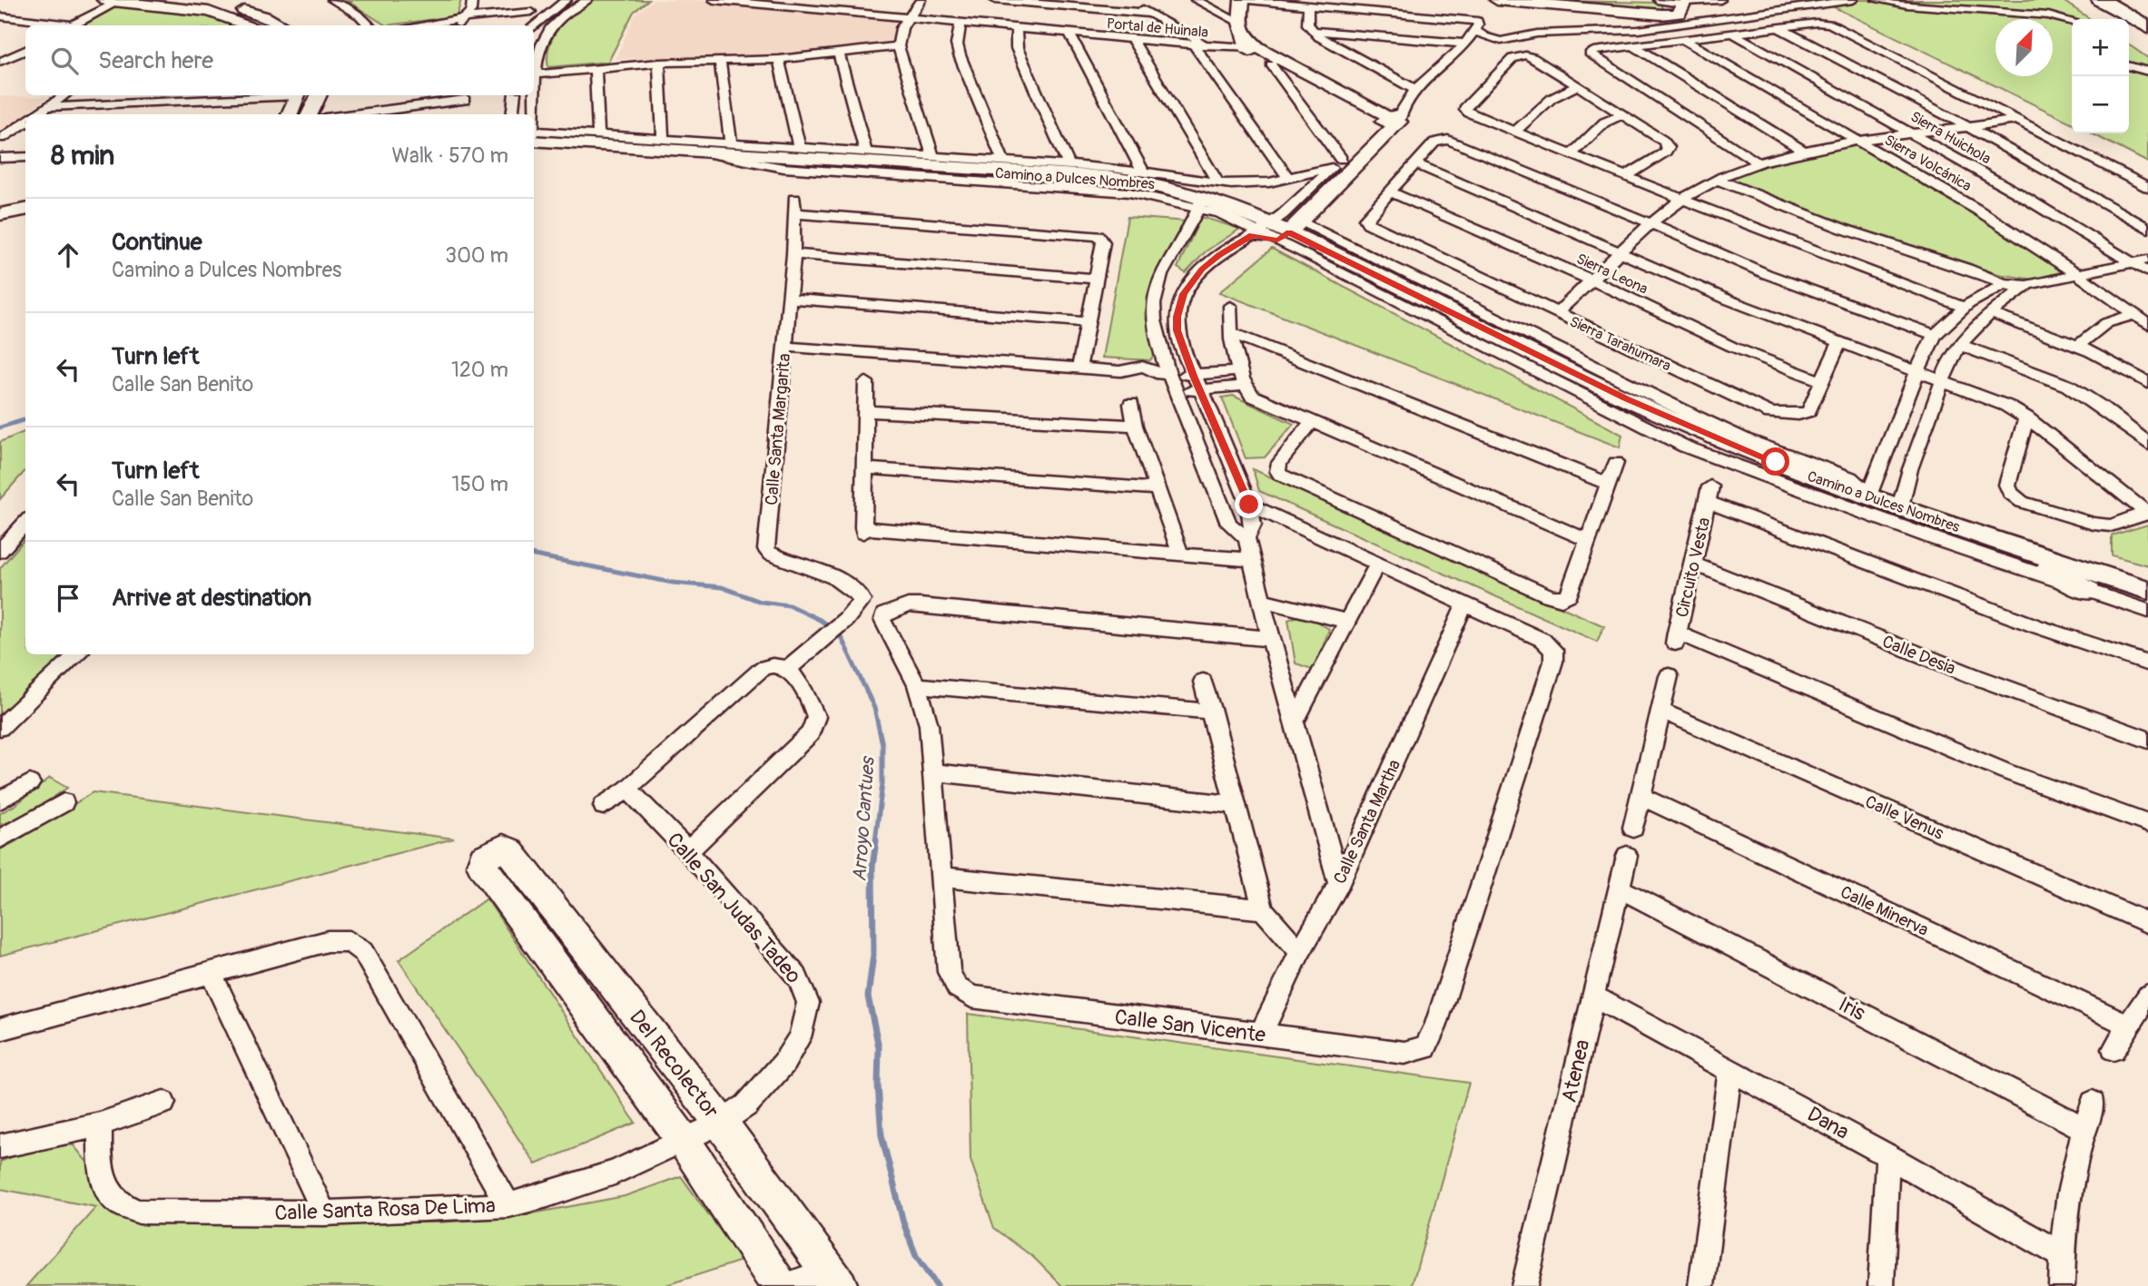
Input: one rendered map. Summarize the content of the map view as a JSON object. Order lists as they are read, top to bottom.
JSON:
{
  "streets": {
    "street": [
      "Portal de Huinala",
      "Sierra Huichola",
      "Sierra Volcánica",
      "Camino a Dulces Nombres",
      "Sierra Leona",
      "Sierra Tarahumara",
      "Calle Santa Margarita",
      "Circuito Vesta",
      "Calle Desia",
      "Calle Venus",
      "Calle Santa Martha",
      "Calle San Judas Tadeo",
      "Calle Minerva",
      "Iris",
      "Calle San Vicente",
      "Del Recolector",
      "Atenea",
      "Dana",
      "Calle Santa Rosa De Lima"
    ]
  },
  "crossings": [
    ["Sierra Leona", "Sierra Tarahumara"],
    ["Circuito Vesta", "Calle Desia"],
    ["Calle Santa Martha", "Calle San Vicente"],
    ["Calle San Judas Tadeo", "Del Recolector"],
    ["Calle San Judas Tadeo", "Calle Santa Rosa De Lima"],
    ["Iris", "Atenea"],
    ["Del Recolector", "Calle Santa Rosa De Lima"],
    ["Atenea", "Dana"]
  ],
  "water": ["Arroyo Cantues"],
  "north": "top right",
  "page": {
    "map_buttons": ["+", "−"],
    "search": "Search here",
    "heading": ["8 min", "Walk · 570 m"],
    "list": [
      ["Continue", "Camino a Dulces Nombres", "300 m"],
      ["Turn left", "Calle San Benito", "120 m"],
      ["Turn left", "Calle San Benito", "150 m"],
      "Arrive at destination"
    ]
  }
}
